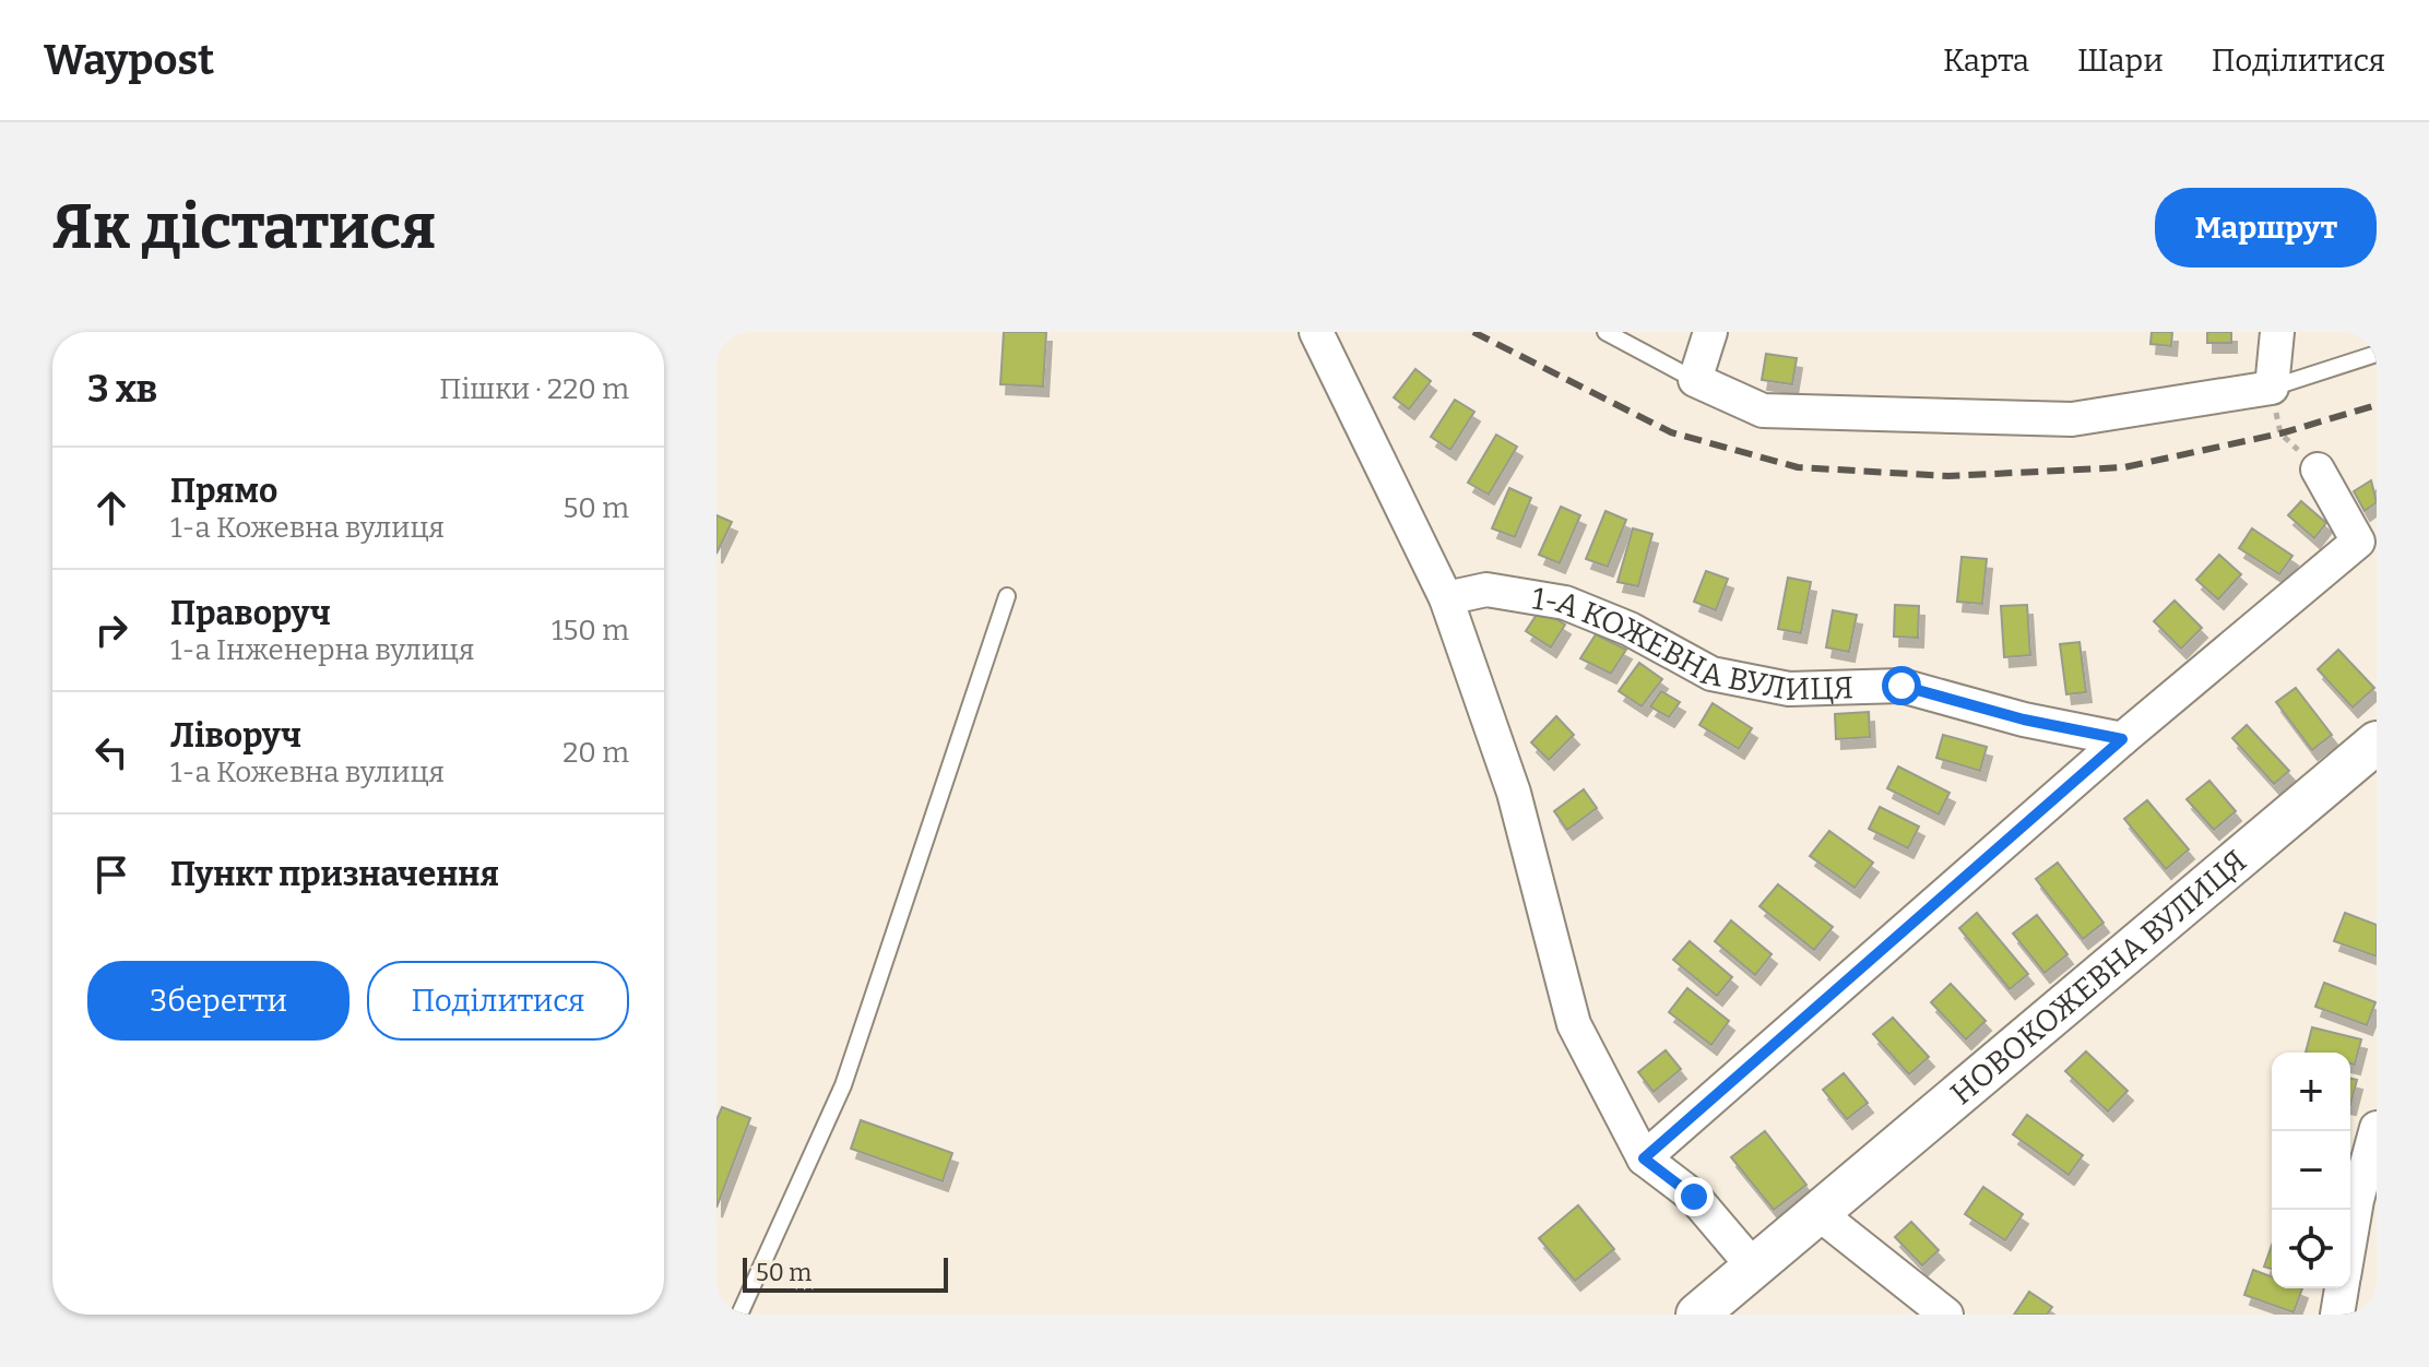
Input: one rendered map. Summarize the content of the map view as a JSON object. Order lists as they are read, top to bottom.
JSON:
{
  "streets": {
    "street": ["1-А КОЖЕВНА ВУЛИЦЯ", "НОВОКОЖЕВНА ВУЛИЦЯ"]
  },
  "scale_bar": "50 m",
  "page": {
    "header": "Waypost",
    "nav": ["Карта", "Шари", "Поділитися"],
    "buttons": [
      "Маршрут",
      ["Зберегти", "Поділитися"]
    ],
    "title": "Як дістатися",
    "heading": ["3 хв", "Пішки · 220 m"],
    "list": [
      ["Прямо", "1-а Кожевна вулиця", "50 m"],
      ["Праворуч", "1-а Інженерна вулиця", "150 m"],
      ["Ліворуч", "1-а Кожевна вулиця", "20 m"],
      "Пункт призначення"
    ],
    "map_buttons": ["+", "−"],
    "scale": "50 m"
  }
}
